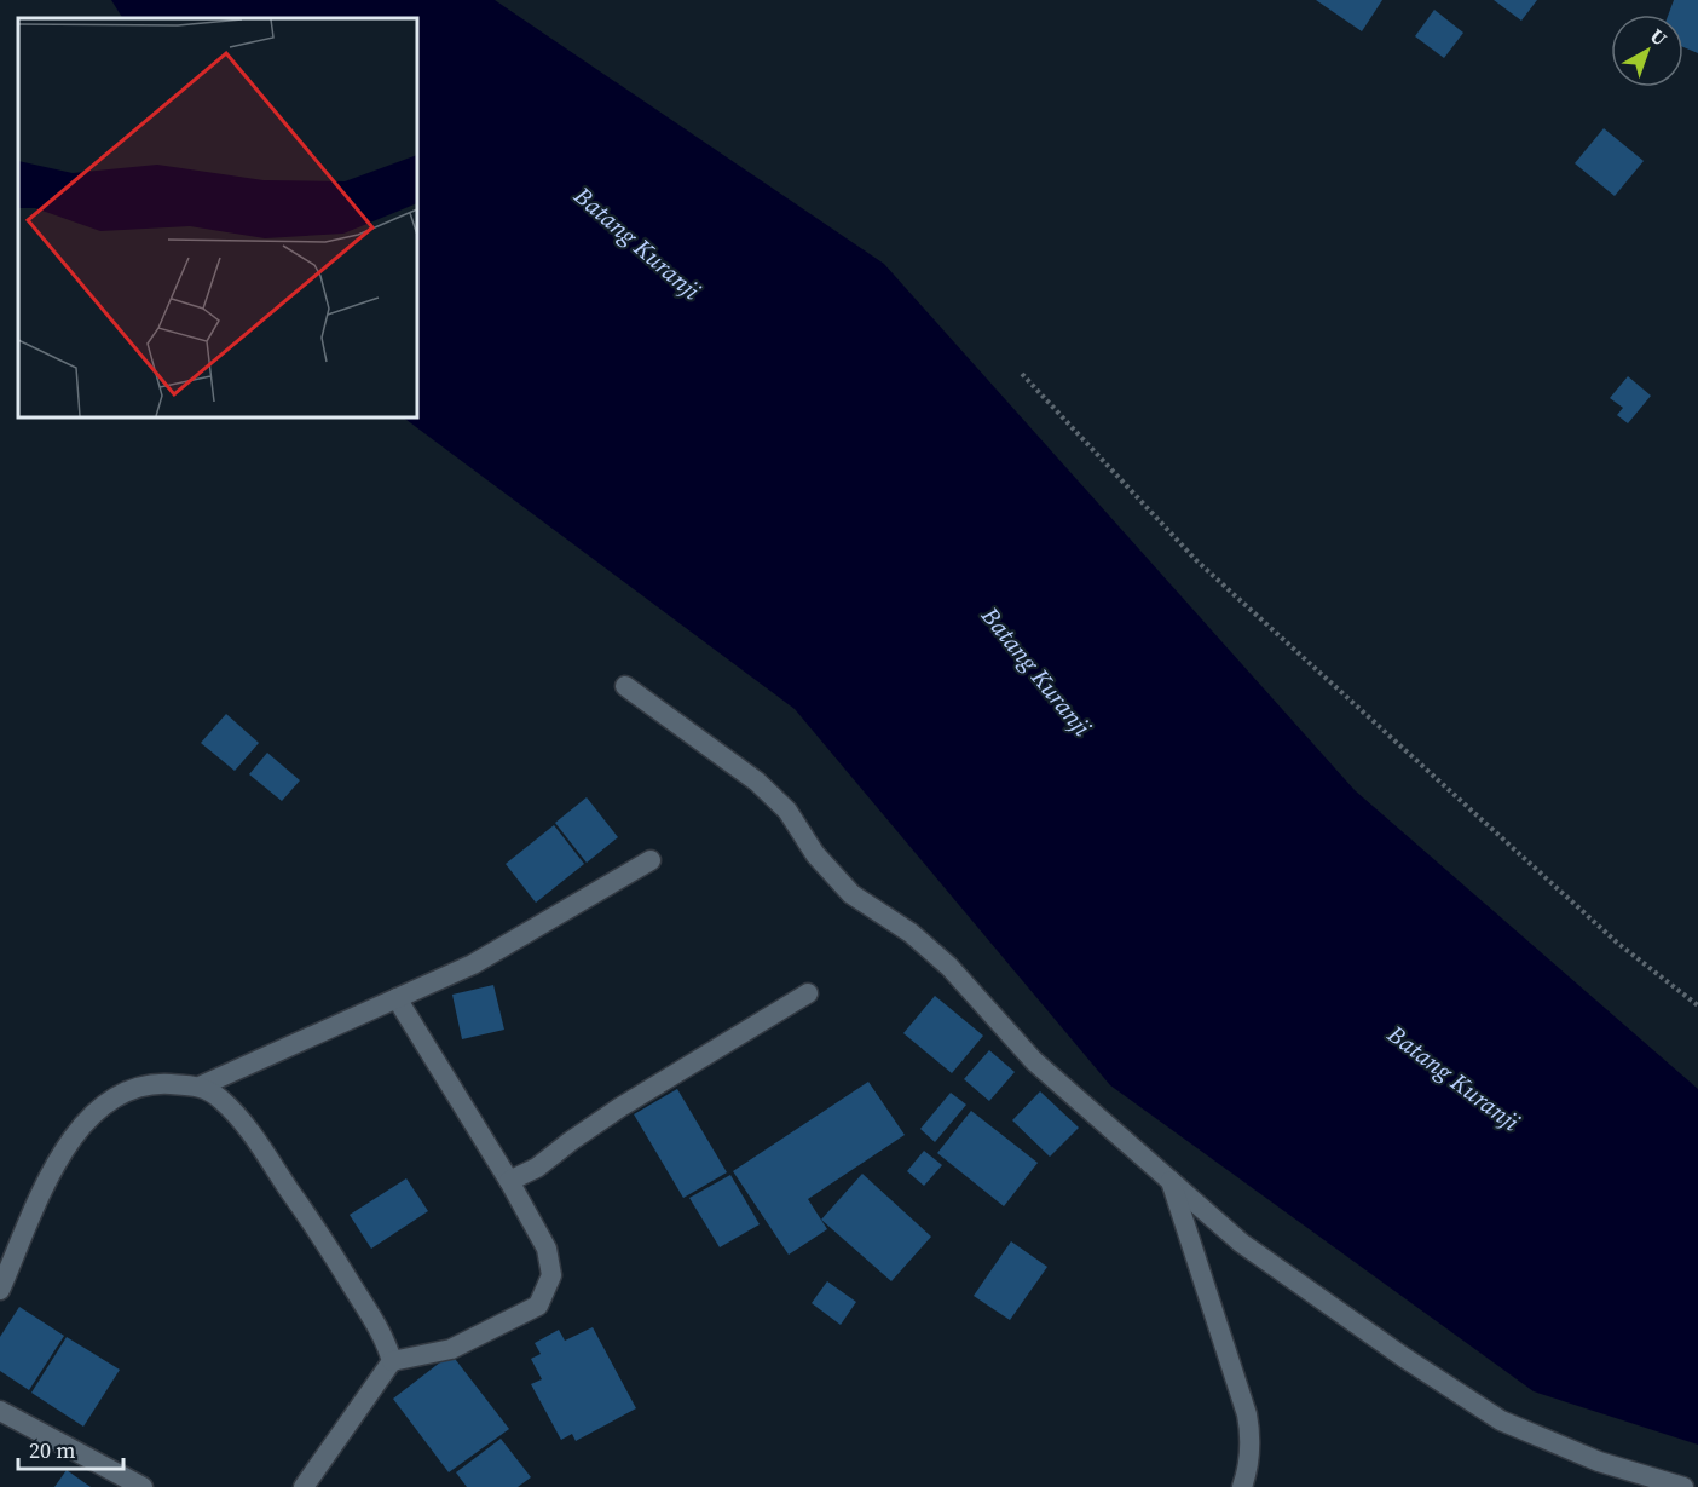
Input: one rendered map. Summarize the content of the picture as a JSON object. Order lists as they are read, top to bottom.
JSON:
{
  "water": ["Batang Kuranji"],
  "scale_bar": "20 m",
  "north": "top right"
}
